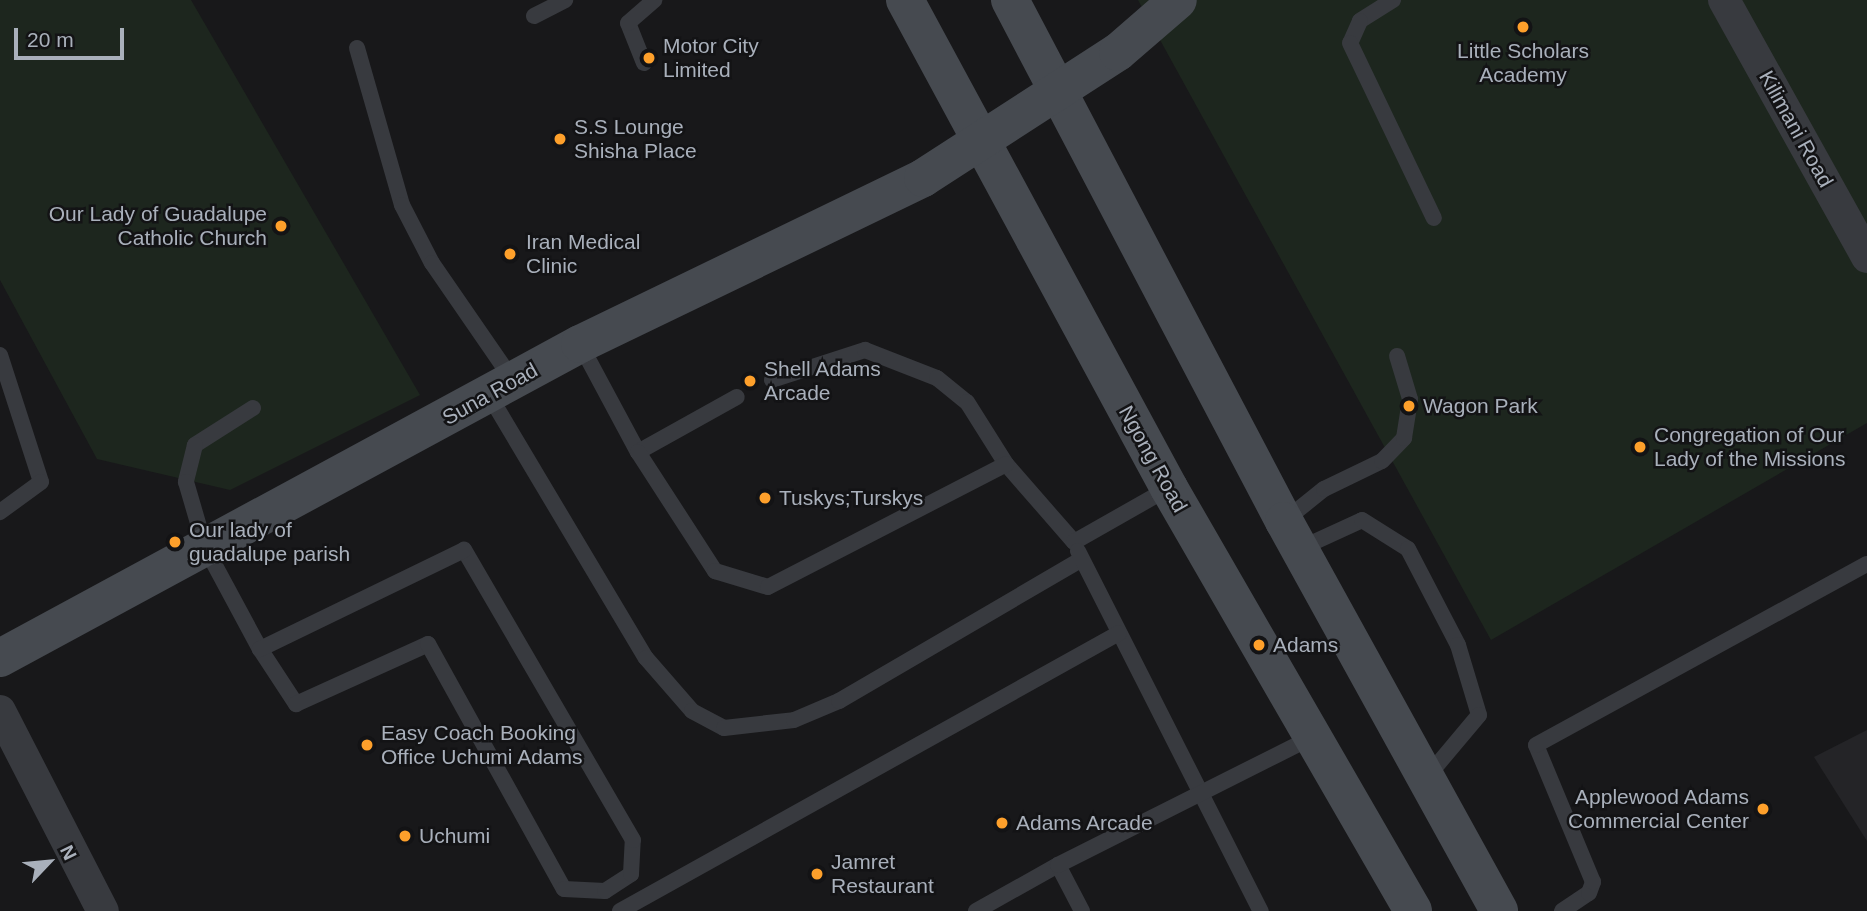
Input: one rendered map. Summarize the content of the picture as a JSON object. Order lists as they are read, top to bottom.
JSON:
{
  "streets": {
    "main road": ["Suna Road", "Ngong Road"],
    "street": ["Kilimani Road"]
  },
  "crossings": [
    ["Suna Road", "Ngong Road"]
  ],
  "places": [
    "Little Scholars Academy",
    "Motor City Limited",
    "S.S Lounge Shisha Place",
    "Our Lady of Guadalupe Catholic Church",
    "Iran Medical Clinic",
    "Shell Adams Arcade",
    "Wagon Park",
    "Congregation of Our Lady of the Missions",
    "Tuskys;Turskys",
    "Our lady of guadalupe parish",
    "Adams",
    "Easy Coach Booking Office Uchumi Adams",
    "Applewood Adams Commercial Center",
    "Adams Arcade",
    "Uchumi",
    "Jamret Restaurant"
  ],
  "scale_bar": "20 m",
  "north": "top right"
}
